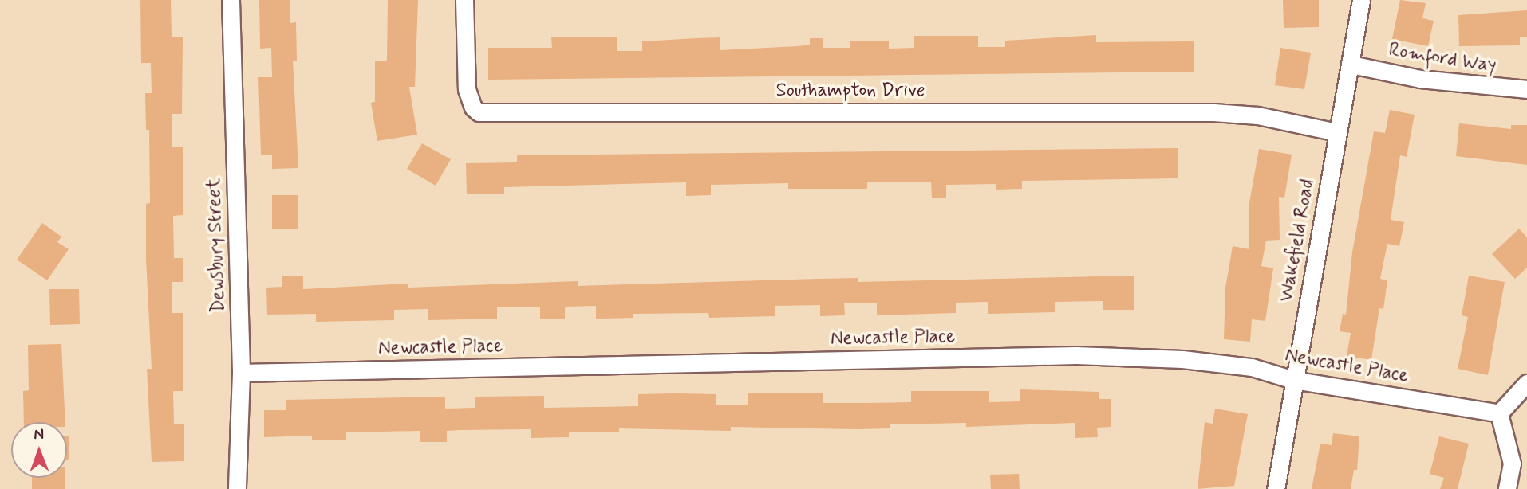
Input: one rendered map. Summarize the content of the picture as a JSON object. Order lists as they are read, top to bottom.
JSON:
{
  "streets": {
    "street": [
      "Romford Way",
      "Southampton Drive",
      "Wakefield Road",
      "Dewsbury Street",
      "Newcastle Place"
    ]
  },
  "crossings": [
    ["Romford Way", "Wakefield Road"],
    ["Southampton Drive", "Wakefield Road"],
    ["Wakefield Road", "Newcastle Place"],
    ["Dewsbury Street", "Newcastle Place"]
  ],
  "north": "top"
}
